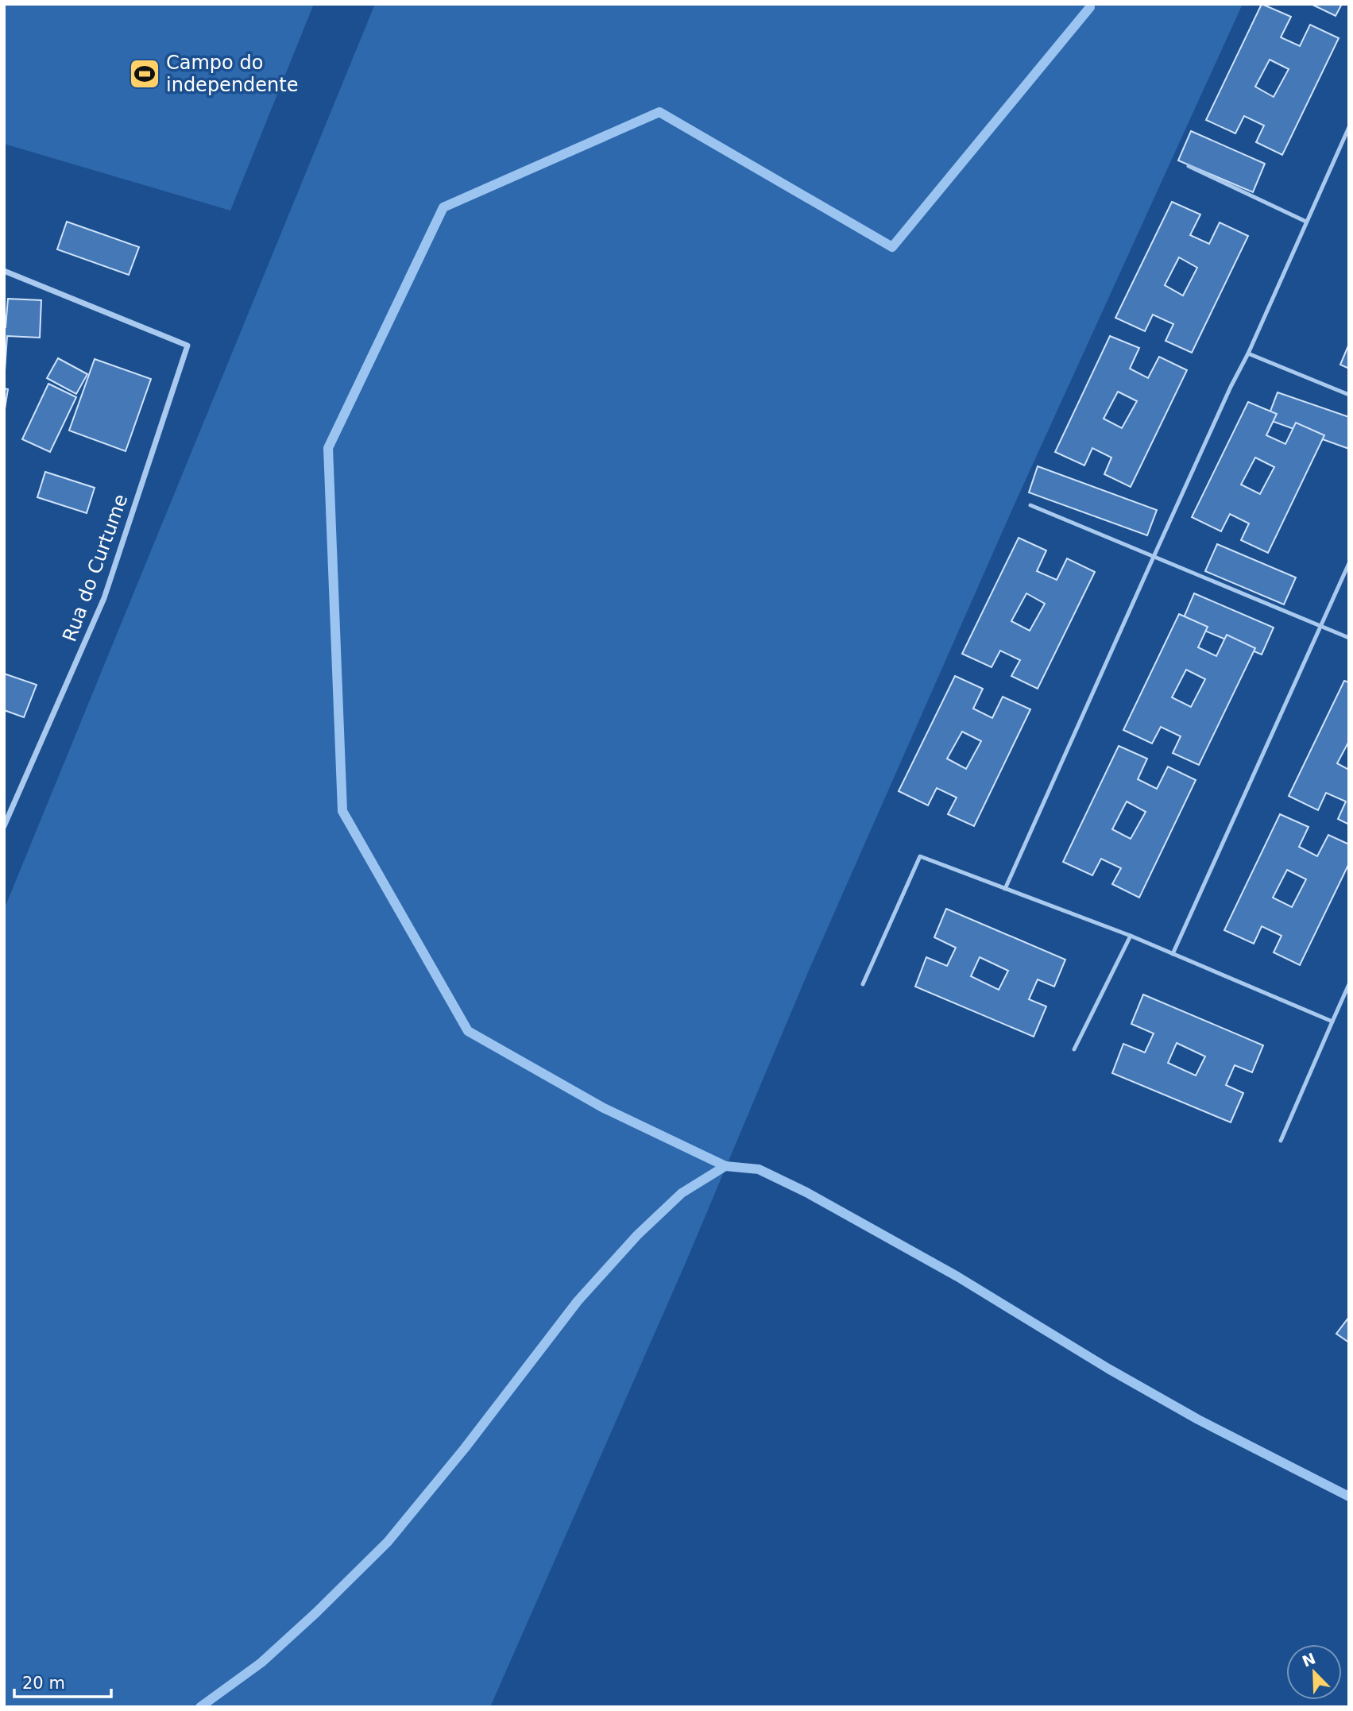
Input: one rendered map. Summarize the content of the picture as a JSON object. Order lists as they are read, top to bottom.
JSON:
{
  "streets": {
    "street": ["Rua do Curtume"]
  },
  "places": {
    "sports": ["Campo do independente"]
  },
  "scale_bar": "20 m",
  "north": "top left"
}
